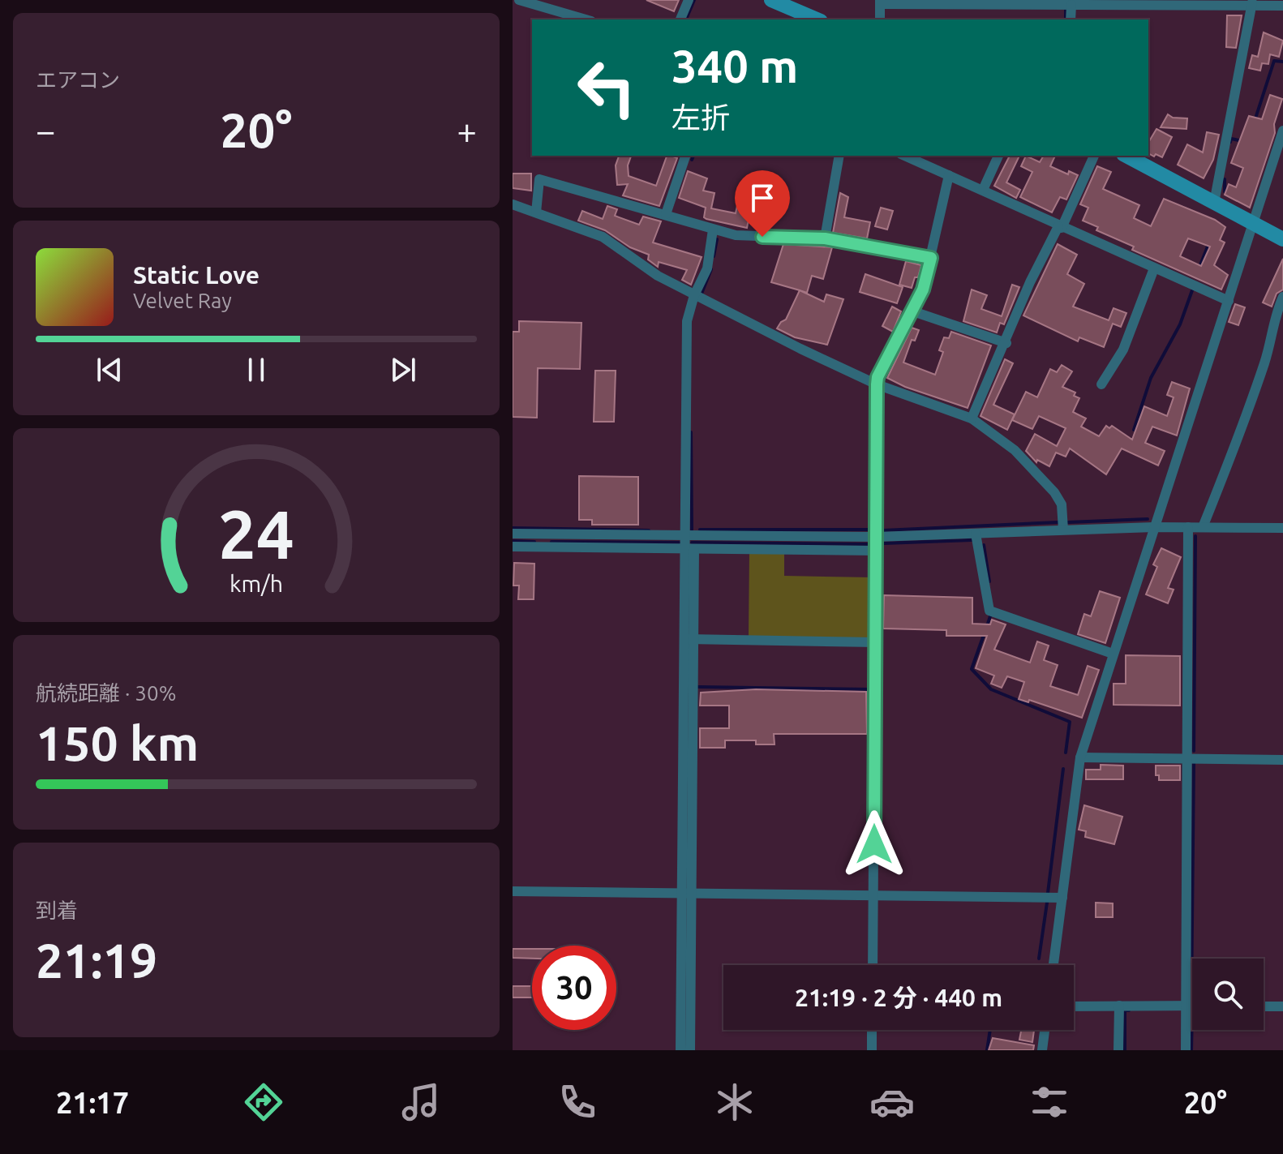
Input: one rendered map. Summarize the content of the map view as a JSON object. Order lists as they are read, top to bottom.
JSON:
{
  "page": {
    "tile": [
      "エアコン",
      ["航続距離 · 30%", "150 km"],
      ["到着", "21:19"]
    ],
    "turn": ["340 m", "左折"],
    "heat": ["−", "20°", "+"],
    "song": ["Static Love", "Velvet Ray"],
    "limit": "30",
    "trip": "21:19 · 2 分 · 440 m",
    "tabs": ["21:17", "20°"],
    "gauge": ["24", "km/h"]
  }
}
